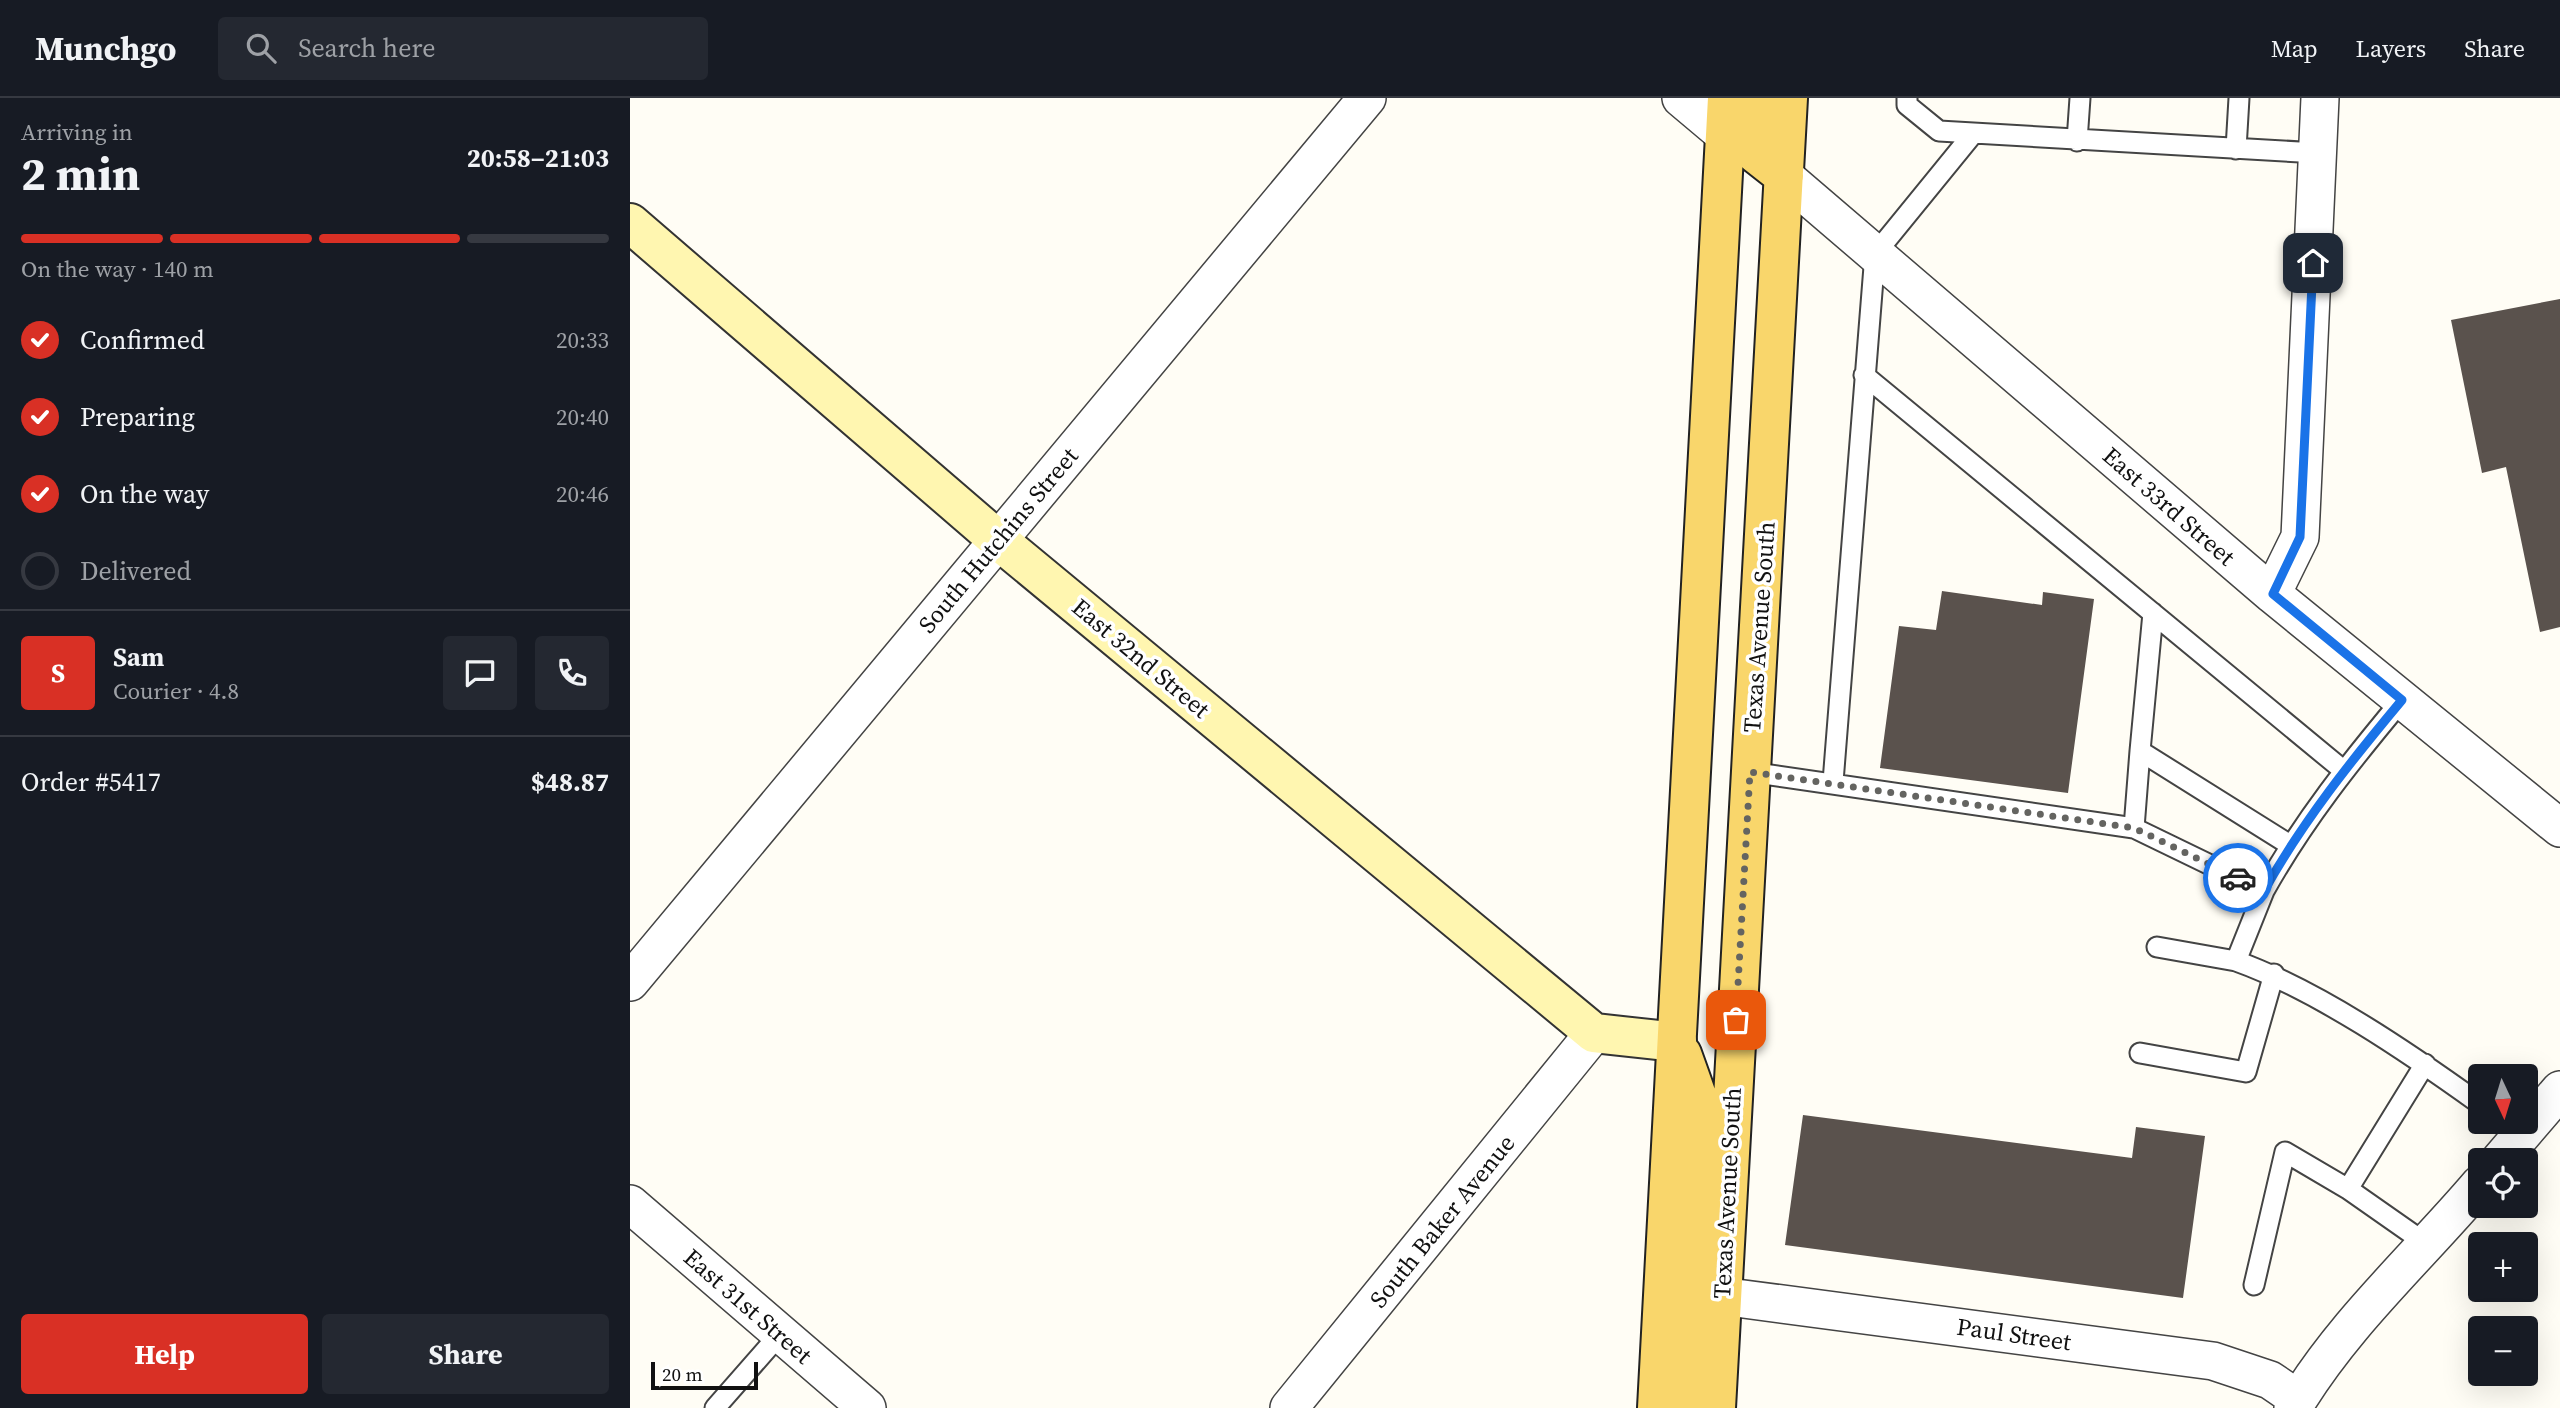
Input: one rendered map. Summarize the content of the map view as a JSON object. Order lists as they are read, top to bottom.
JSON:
{
  "streets": {
    "main road": ["Texas Avenue South"],
    "street": [
      "East 33rd Street",
      "South Hutchins Street",
      "East 32nd Street",
      "South Baker Avenue",
      "East 31st Street",
      "Paul Street"
    ]
  },
  "crossings": [
    ["East 33rd Street", "Texas Avenue South"],
    ["South Hutchins Street", "East 32nd Street"],
    ["Texas Avenue South", "Paul Street"],
    ["East 32nd Street", "South Baker Avenue"]
  ],
  "scale_bar": "20 m",
  "north": "bottom",
  "page": {
    "header": "Munchgo",
    "search": "Search here",
    "nav": ["Map", "Layers", "Share"],
    "heading": ["2 min", "Arriving in", "20:58–21:03"],
    "panel": [
      "Sam",
      "Courier · 4.8",
      "Order #5417",
      "$48.87"
    ],
    "bar": "On the way · 140 m",
    "list": [
      ["Confirmed", "20:33"],
      ["Preparing", "20:40"],
      ["On the way", "20:46"],
      "Delivered"
    ],
    "round": "S",
    "map_buttons": ["+", "−"],
    "buttons": ["Help", "Share"],
    "scale": "20 m"
  }
}
